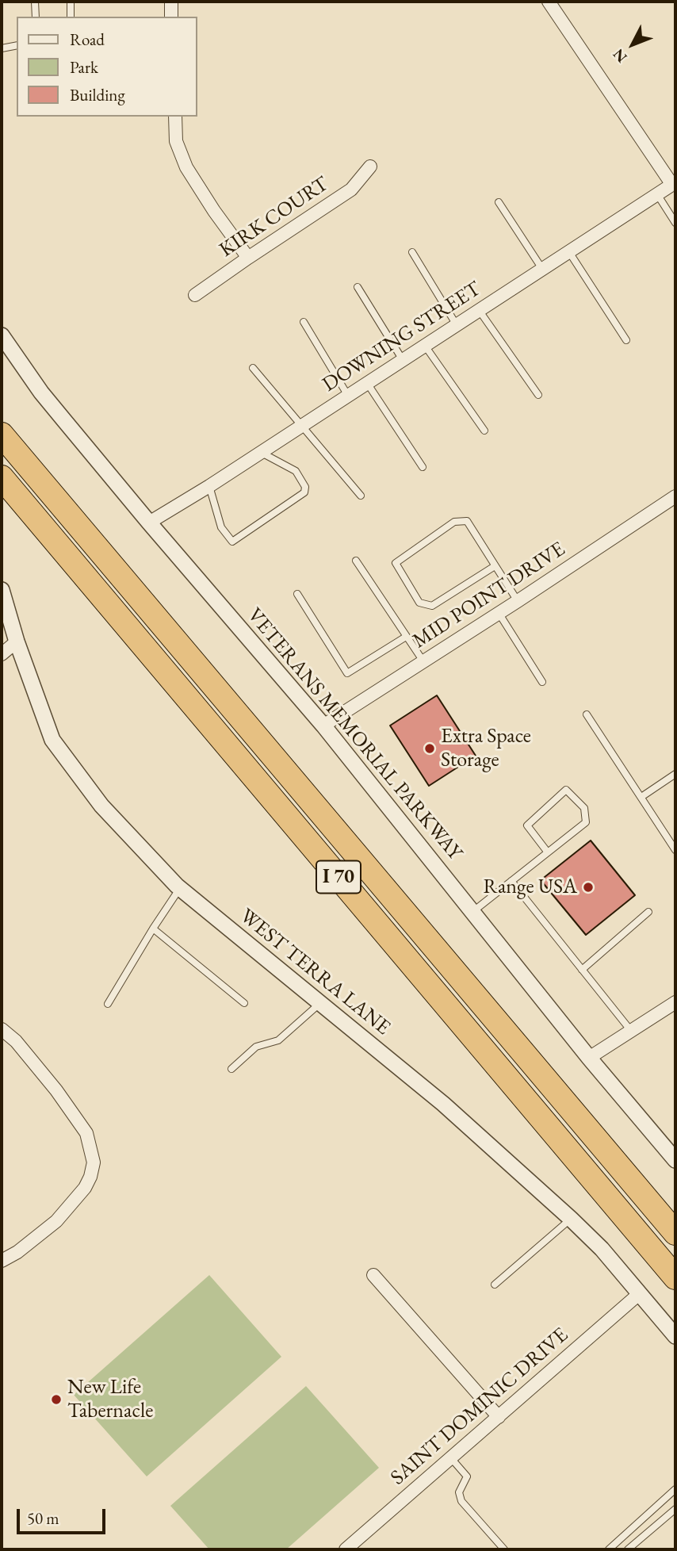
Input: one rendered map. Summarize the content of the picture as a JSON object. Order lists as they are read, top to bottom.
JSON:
{
  "streets": {
    "highway": ["I 70"],
    "street": [
      "KIRK COURT",
      "DOWNING STREET",
      "MID POINT DRIVE",
      "VETERANS MEMORIAL PARKWAY",
      "WEST TERRA LANE",
      "SAINT DOMINIC DRIVE"
    ]
  },
  "crossings": [
    ["DOWNING STREET", "VETERANS MEMORIAL PARKWAY"],
    ["MID POINT DRIVE", "VETERANS MEMORIAL PARKWAY"],
    ["WEST TERRA LANE", "SAINT DOMINIC DRIVE"]
  ],
  "places": ["Extra Space Storage", "Range USA", "New Life Tabernacle"],
  "legend": ["Road", "Park", "Building"],
  "scale_bar": "50 m",
  "north": "bottom left"
}
